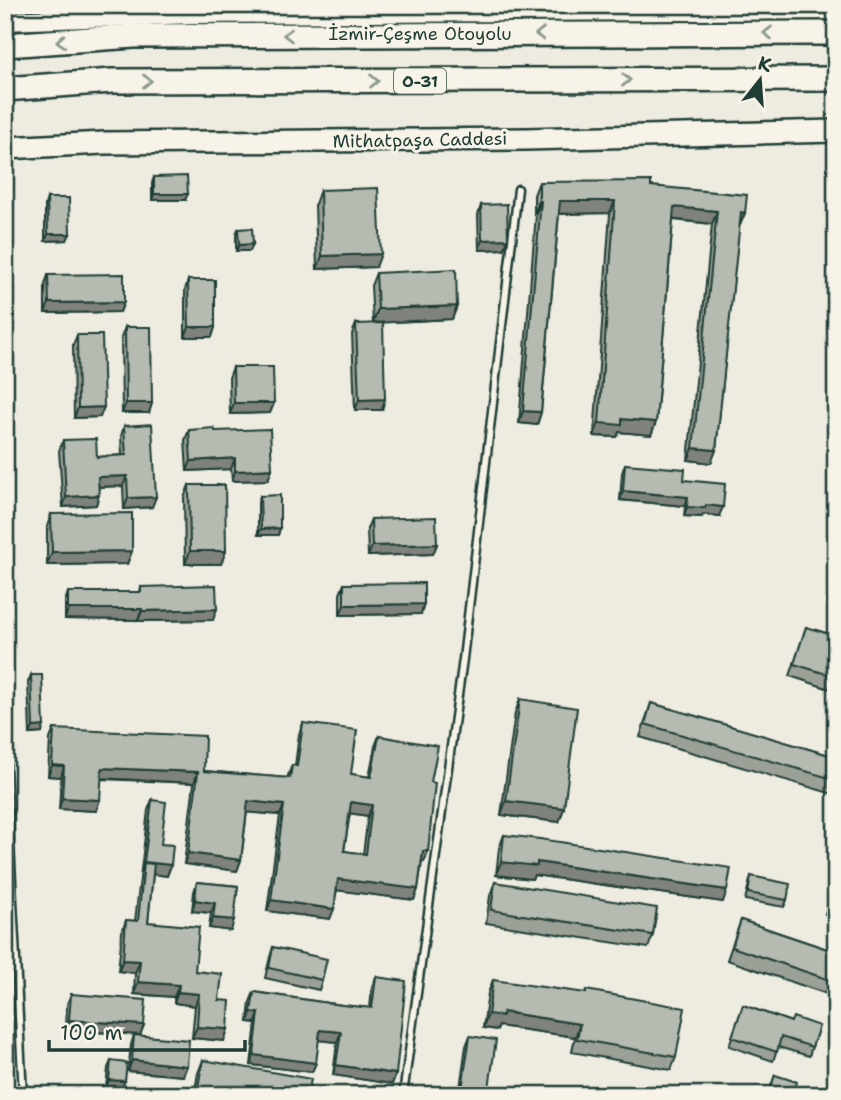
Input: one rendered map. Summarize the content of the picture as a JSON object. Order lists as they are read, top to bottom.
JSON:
{
  "streets": {
    "highway": ["İzmir-Çeşme Otoyolu", "O-31"],
    "main road": ["Mithatpaşa Caddesi"]
  },
  "scale_bar": "100 m",
  "north": "top"
}
